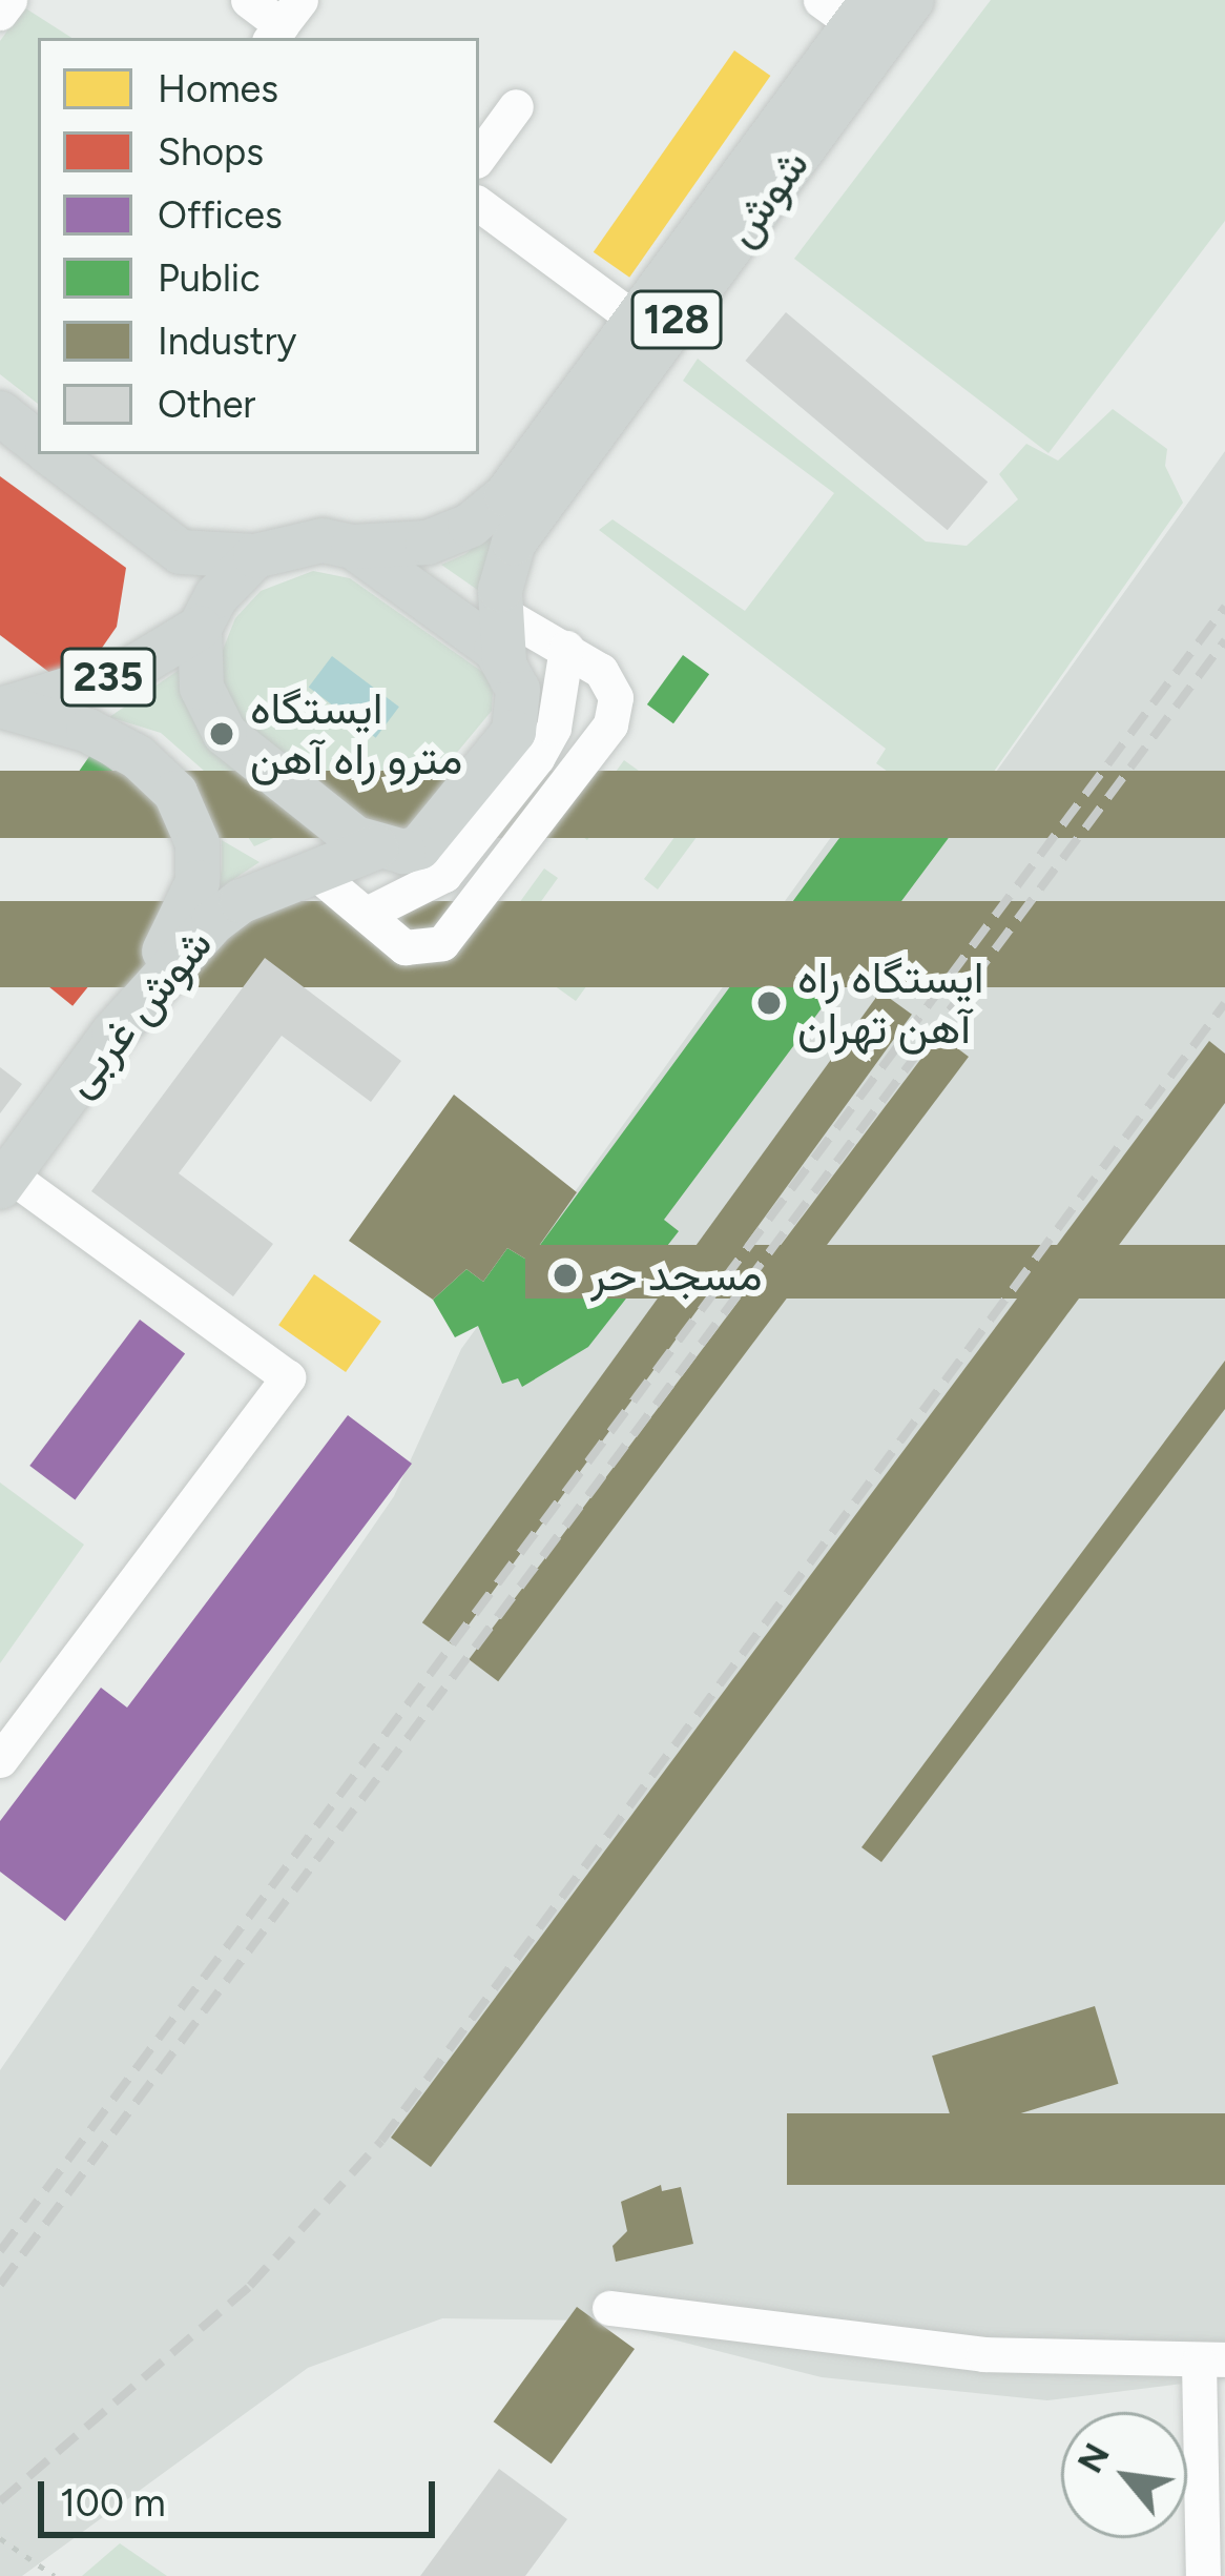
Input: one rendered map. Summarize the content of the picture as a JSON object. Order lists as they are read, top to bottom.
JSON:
{
  "streets": {
    "main road": [
      "شوش",
      "128",
      "235",
      "شوش غربی"
    ]
  },
  "crossings": [
    ["شوش", "235"],
    ["شوش", "شوش غربی"],
    ["235", "شوش غربی"]
  ],
  "places": ["ایستگاه مترو راه آهن", "ایستگاه راه آهن تهران", "مسجد حر"],
  "legend": [
    "Homes",
    "Shops",
    "Offices",
    "Public",
    "Industry",
    "Other"
  ],
  "scale_bar": "100 m",
  "north": "top left"
}
